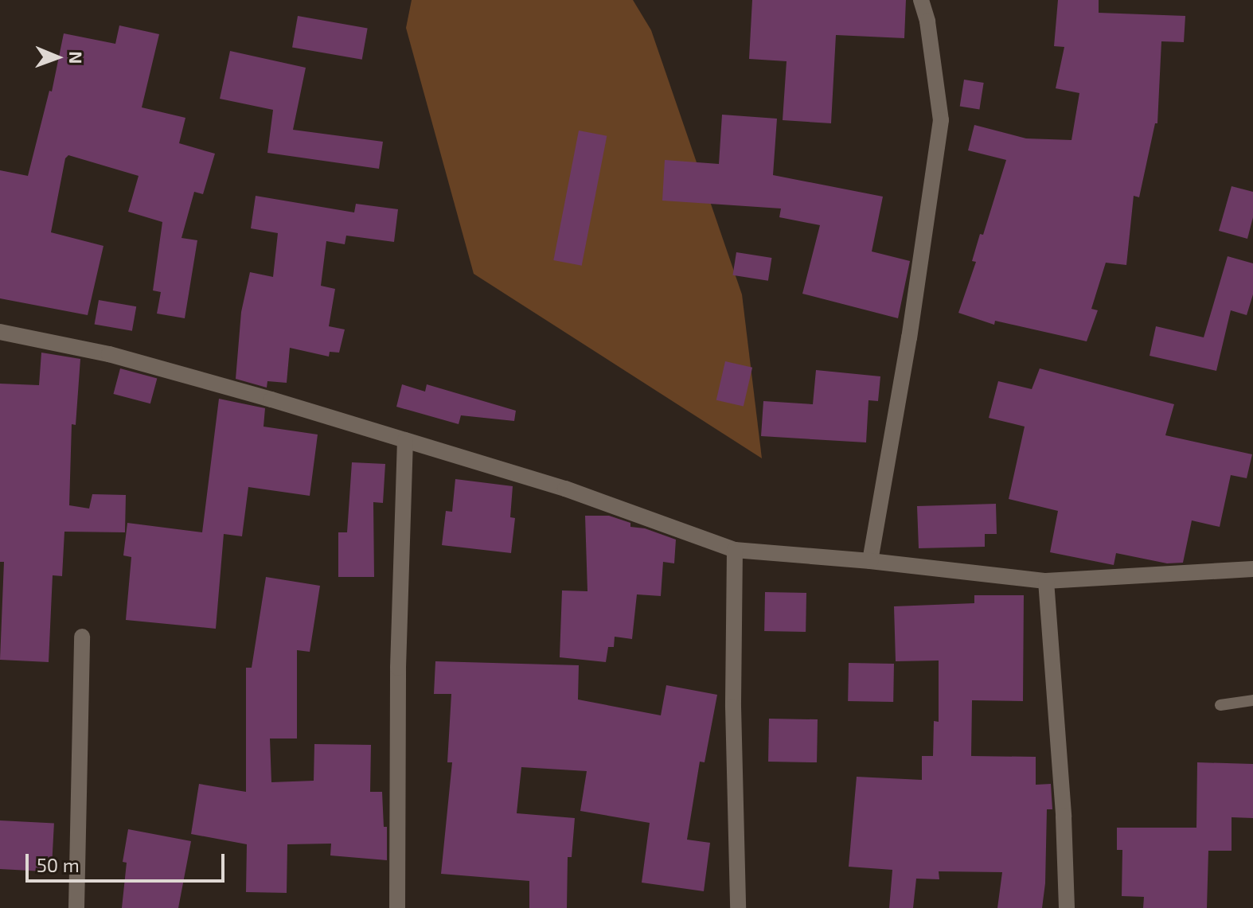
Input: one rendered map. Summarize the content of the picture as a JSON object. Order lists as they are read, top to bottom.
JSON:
{
  "scale_bar": "50 m",
  "north": "right"
}
